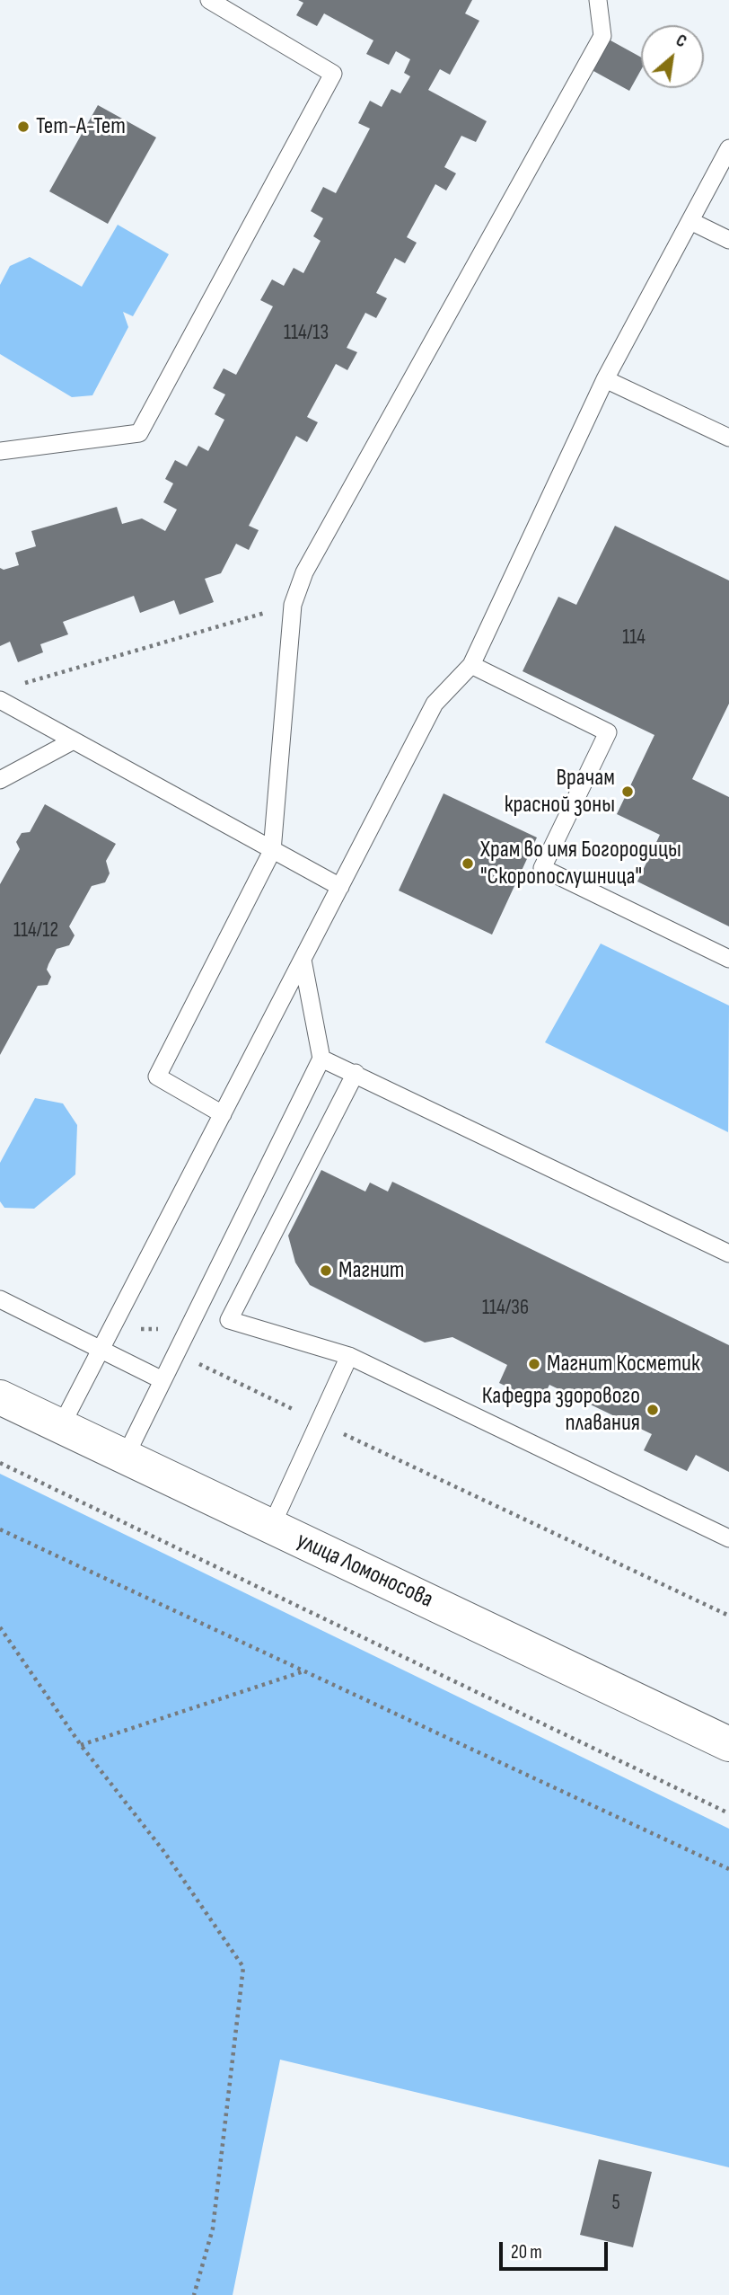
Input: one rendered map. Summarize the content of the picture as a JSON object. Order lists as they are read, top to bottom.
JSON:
{
  "streets": {
    "main road": ["улица Ломоносова"]
  },
  "places": [
    "Тет-А-Тет",
    "Врачам красной зоны",
    "Храм во имя Богородицы \"Скоропослушница\"",
    "Магнит",
    "Магнит Косметик",
    "Кафедра здорового плавания"
  ],
  "house_numbers": [
    "114/13",
    "114",
    "114/12",
    "114/36",
    "5"
  ],
  "scale_bar": "20 m",
  "north": "top right"
}
